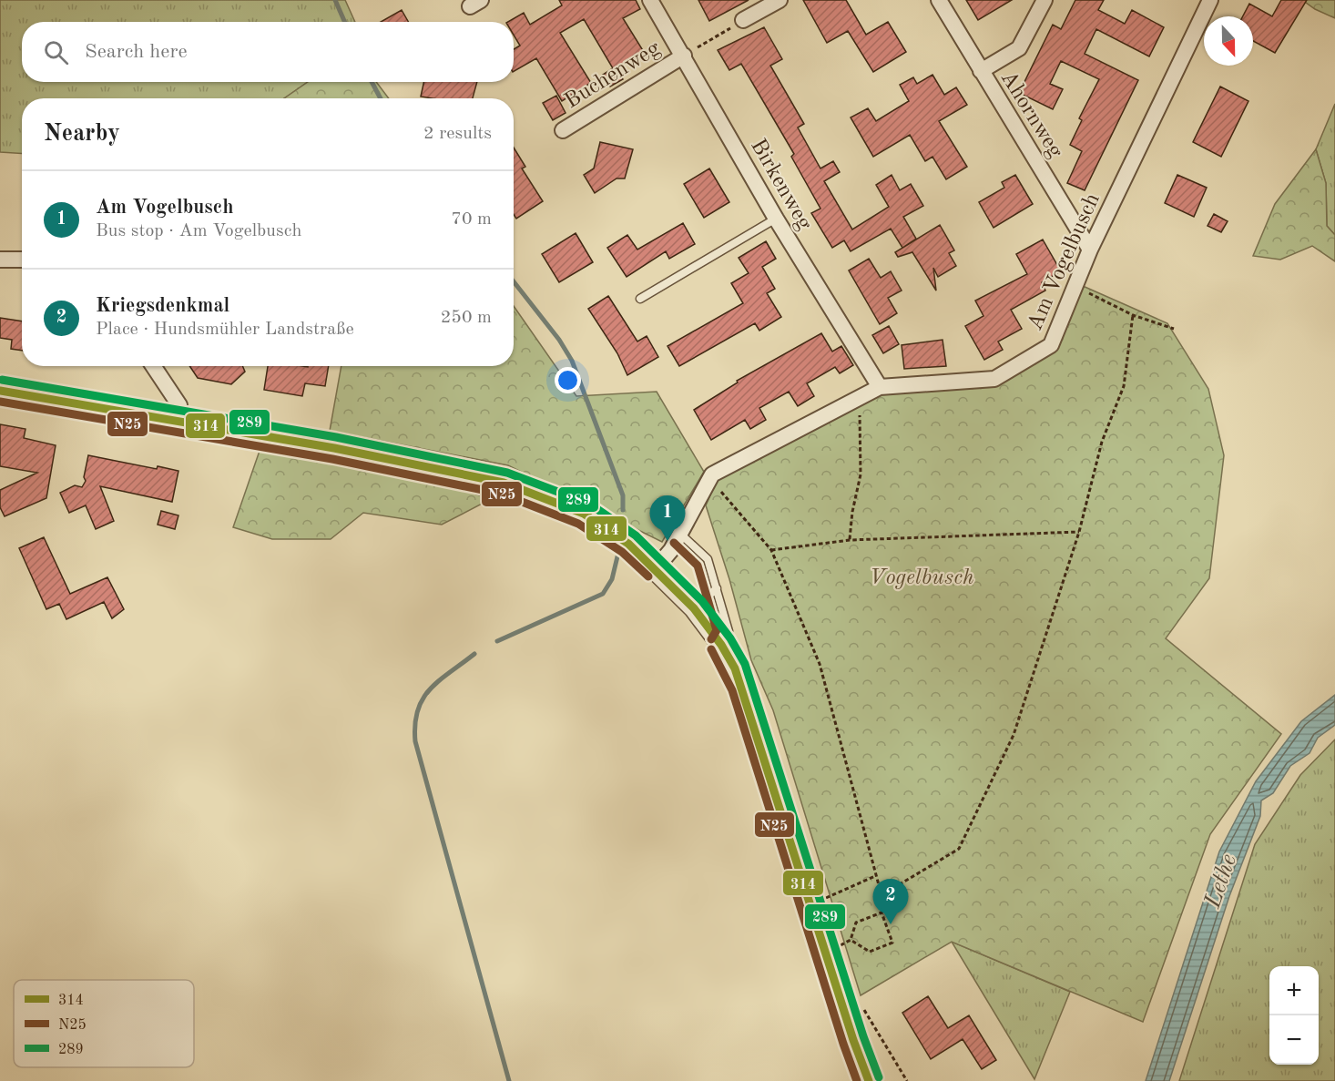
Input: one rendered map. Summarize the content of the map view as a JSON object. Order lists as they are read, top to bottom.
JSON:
{
  "streets": {
    "street": [
      "Buchenweg",
      "Ahornweg",
      "Birkenweg",
      "Am Vogelbusch"
    ]
  },
  "crossings": [
    ["Buchenweg", "Birkenweg"],
    ["Ahornweg", "Am Vogelbusch"],
    ["Birkenweg", "Am Vogelbusch"]
  ],
  "water": ["Lethe"],
  "parks": ["Vogelbusch"],
  "lines": ["transit line 289", "transit line 314", "transit line N25"],
  "legend": ["314", "N25", "289"],
  "north": "bottom",
  "page": {
    "search": "Search here",
    "heading": ["Nearby", "2 results"],
    "list": [
      {
        "mark": "1",
        "name": "Am Vogelbusch",
        "note": "Bus stop · Am Vogelbusch",
        "value": "70 m"
      },
      {
        "mark": "2",
        "name": "Kriegsdenkmal",
        "note": "Place · Hundsmühler Landstraße",
        "value": "250 m"
      }
    ],
    "pins": ["1", "2"],
    "map_buttons": ["+", "−"]
  }
}
